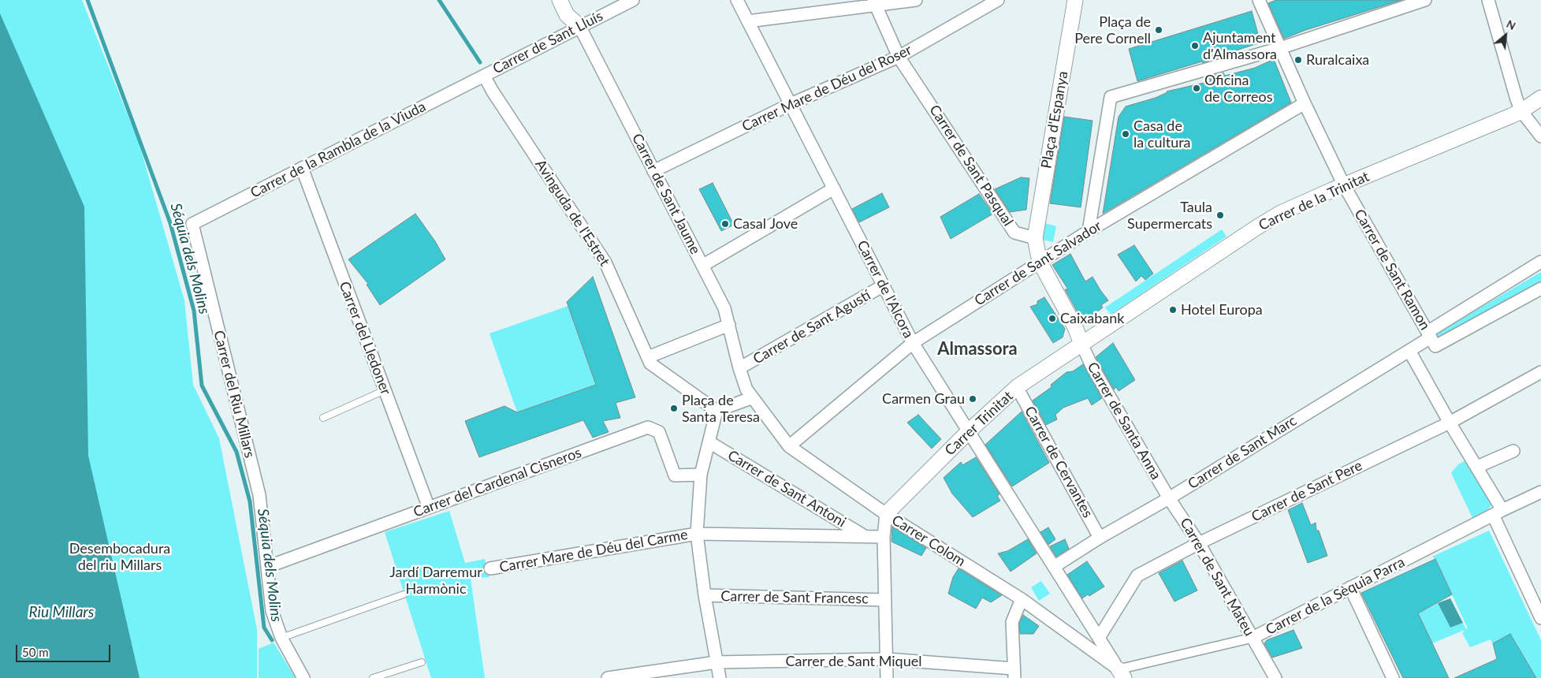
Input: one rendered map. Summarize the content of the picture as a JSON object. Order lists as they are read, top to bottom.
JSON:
{
  "streets": {
    "street": [
      "Carrer de Sant Lluís",
      "Carrer Mare de Déu del Roser",
      "Plaça d'Espanya",
      "Carrer de la Rambla de la Viuda",
      "Carrer de Sant Pasqual",
      "Carrer de Sant Jaume",
      "Carrer de la Trinitat",
      "Avinguda de l'Estret",
      "Carrer de Sant Salvador",
      "Carrer de Sant Ramon",
      "Carrer de l'Alcora",
      "Carrer de Sant Agustí",
      "Carrer del Lledoner",
      "Carrer del Riu Millars",
      "Carrer de Santa Anna",
      "Carrer Trinitat",
      "Carrer de Sant Marc",
      "Carrer de Cervantes",
      "Carrer del Cardenal Cisneros",
      "Carrer de Sant Antoni",
      "Carrer de Sant Pere",
      "Carrer Colom",
      "Carrer Mare de Déu del Carme",
      "Carrer de Sant Mateu",
      "Carrer de la Sèquia Parra",
      "Carrer de Sant Francesc",
      "Carrer de Sant Miquel"
    ]
  },
  "crossings": [
    ["Carrer de Sant Lluís", "Carrer de la Rambla de la Viuda"],
    ["Carrer de Sant Lluís", "Carrer de Sant Jaume"],
    ["Carrer de Sant Lluís", "Avinguda de l'Estret"],
    ["Carrer Mare de Déu del Roser", "Carrer de Sant Pasqual"],
    ["Carrer Mare de Déu del Roser", "Carrer de Sant Jaume"],
    ["Carrer Mare de Déu del Roser", "Carrer de l'Alcora"],
    ["Plaça d'Espanya", "Carrer de Sant Pasqual"],
    ["Carrer de la Rambla de la Viuda", "Avinguda de l'Estret"],
    ["Carrer de la Rambla de la Viuda", "Carrer del Lledoner"],
    ["Carrer de la Rambla de la Viuda", "Carrer del Riu Millars"],
    ["Carrer de Sant Jaume", "Carrer de Sant Agustí"],
    ["Carrer de Sant Jaume", "Carrer Colom"],
    ["Carrer de la Trinitat", "Carrer de Sant Ramon"],
    ["Carrer de la Trinitat", "Carrer de Santa Anna"],
    ["Carrer de la Trinitat", "Carrer Trinitat"],
    ["Carrer de Sant Salvador", "Carrer de Sant Ramon"],
    ["Carrer de Sant Salvador", "Carrer de l'Alcora"],
    ["Carrer de Sant Salvador", "Carrer Colom"],
    ["Carrer de Sant Ramon", "Carrer de Sant Marc"],
    ["Carrer de l'Alcora", "Carrer de Sant Agustí"],
    ["Carrer de l'Alcora", "Carrer Trinitat"],
    ["Carrer de l'Alcora", "Carrer de Sant Marc"],
    ["Carrer de l'Alcora", "Carrer de Sant Pere"],
    ["Carrer de l'Alcora", "Carrer Colom"],
    ["Carrer de l'Alcora", "Carrer de la Sèquia Parra"],
    ["Carrer del Lledoner", "Carrer del Cardenal Cisneros"],
    ["Carrer del Riu Millars", "Carrer del Cardenal Cisneros"],
    ["Carrer de Santa Anna", "Carrer Trinitat"],
    ["Carrer de Santa Anna", "Carrer de Sant Marc"],
    ["Carrer de Santa Anna", "Carrer de Sant Mateu"],
    ["Carrer Trinitat", "Carrer de Cervantes"],
    ["Carrer Trinitat", "Carrer Colom"],
    ["Carrer de Sant Marc", "Carrer de Cervantes"],
    ["Carrer de Sant Marc", "Carrer de Sant Mateu"],
    ["Carrer de Sant Antoni", "Carrer Mare de Déu del Carme"],
    ["Carrer de Sant Pere", "Carrer de Sant Mateu"],
    ["Carrer Colom", "Carrer de la Sèquia Parra"],
    ["Carrer de Sant Mateu", "Carrer de la Sèquia Parra"]
  ],
  "districts": ["Almassora"],
  "water": ["Séquia dels Molins", "Riu Millars"],
  "parks": ["Desembocadura del riu Millars", "Jardí Darremur Harmònic"],
  "places": [
    "Plaça de Pere Cornell",
    "Ajuntament d'Almassora",
    "Ruralcaixa",
    "Oficina de Correos",
    "Casa de la cultura",
    "Taula Supermercats",
    "Casal Jove",
    "Hotel Europa",
    "Caixabank",
    "Carmen Grau",
    "Plaça de Santa Teresa"
  ],
  "scale_bar": "50 m",
  "north": "top right"
}
